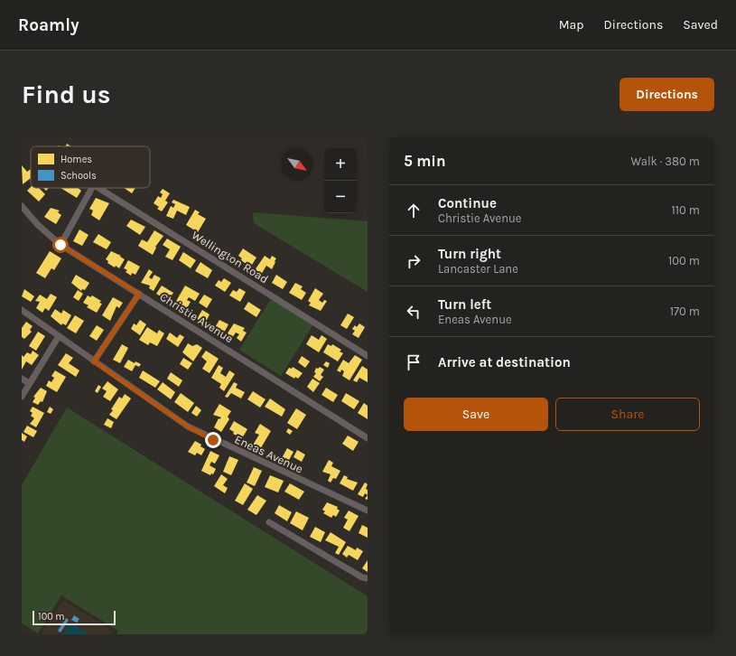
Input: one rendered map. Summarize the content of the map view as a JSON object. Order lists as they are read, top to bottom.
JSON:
{
  "streets": {
    "street": ["Wellington Road", "Christie Avenue", "Eneas Avenue"]
  },
  "legend": ["Homes", "Schools"],
  "scale_bar": "100 m",
  "north": "bottom right",
  "page": {
    "header": "Roamly",
    "nav": ["Map", "Directions", "Saved"],
    "buttons": [
      "Directions",
      ["Save", "Share"]
    ],
    "title": "Find us",
    "heading": ["5 min", "Walk · 380 m"],
    "map_buttons": ["+", "−"],
    "list": [
      ["Continue", "Christie Avenue", "110 m"],
      ["Turn right", "Lancaster Lane", "100 m"],
      ["Turn left", "Eneas Avenue", "170 m"],
      "Arrive at destination"
    ],
    "scale": "100 m"
  }
}
